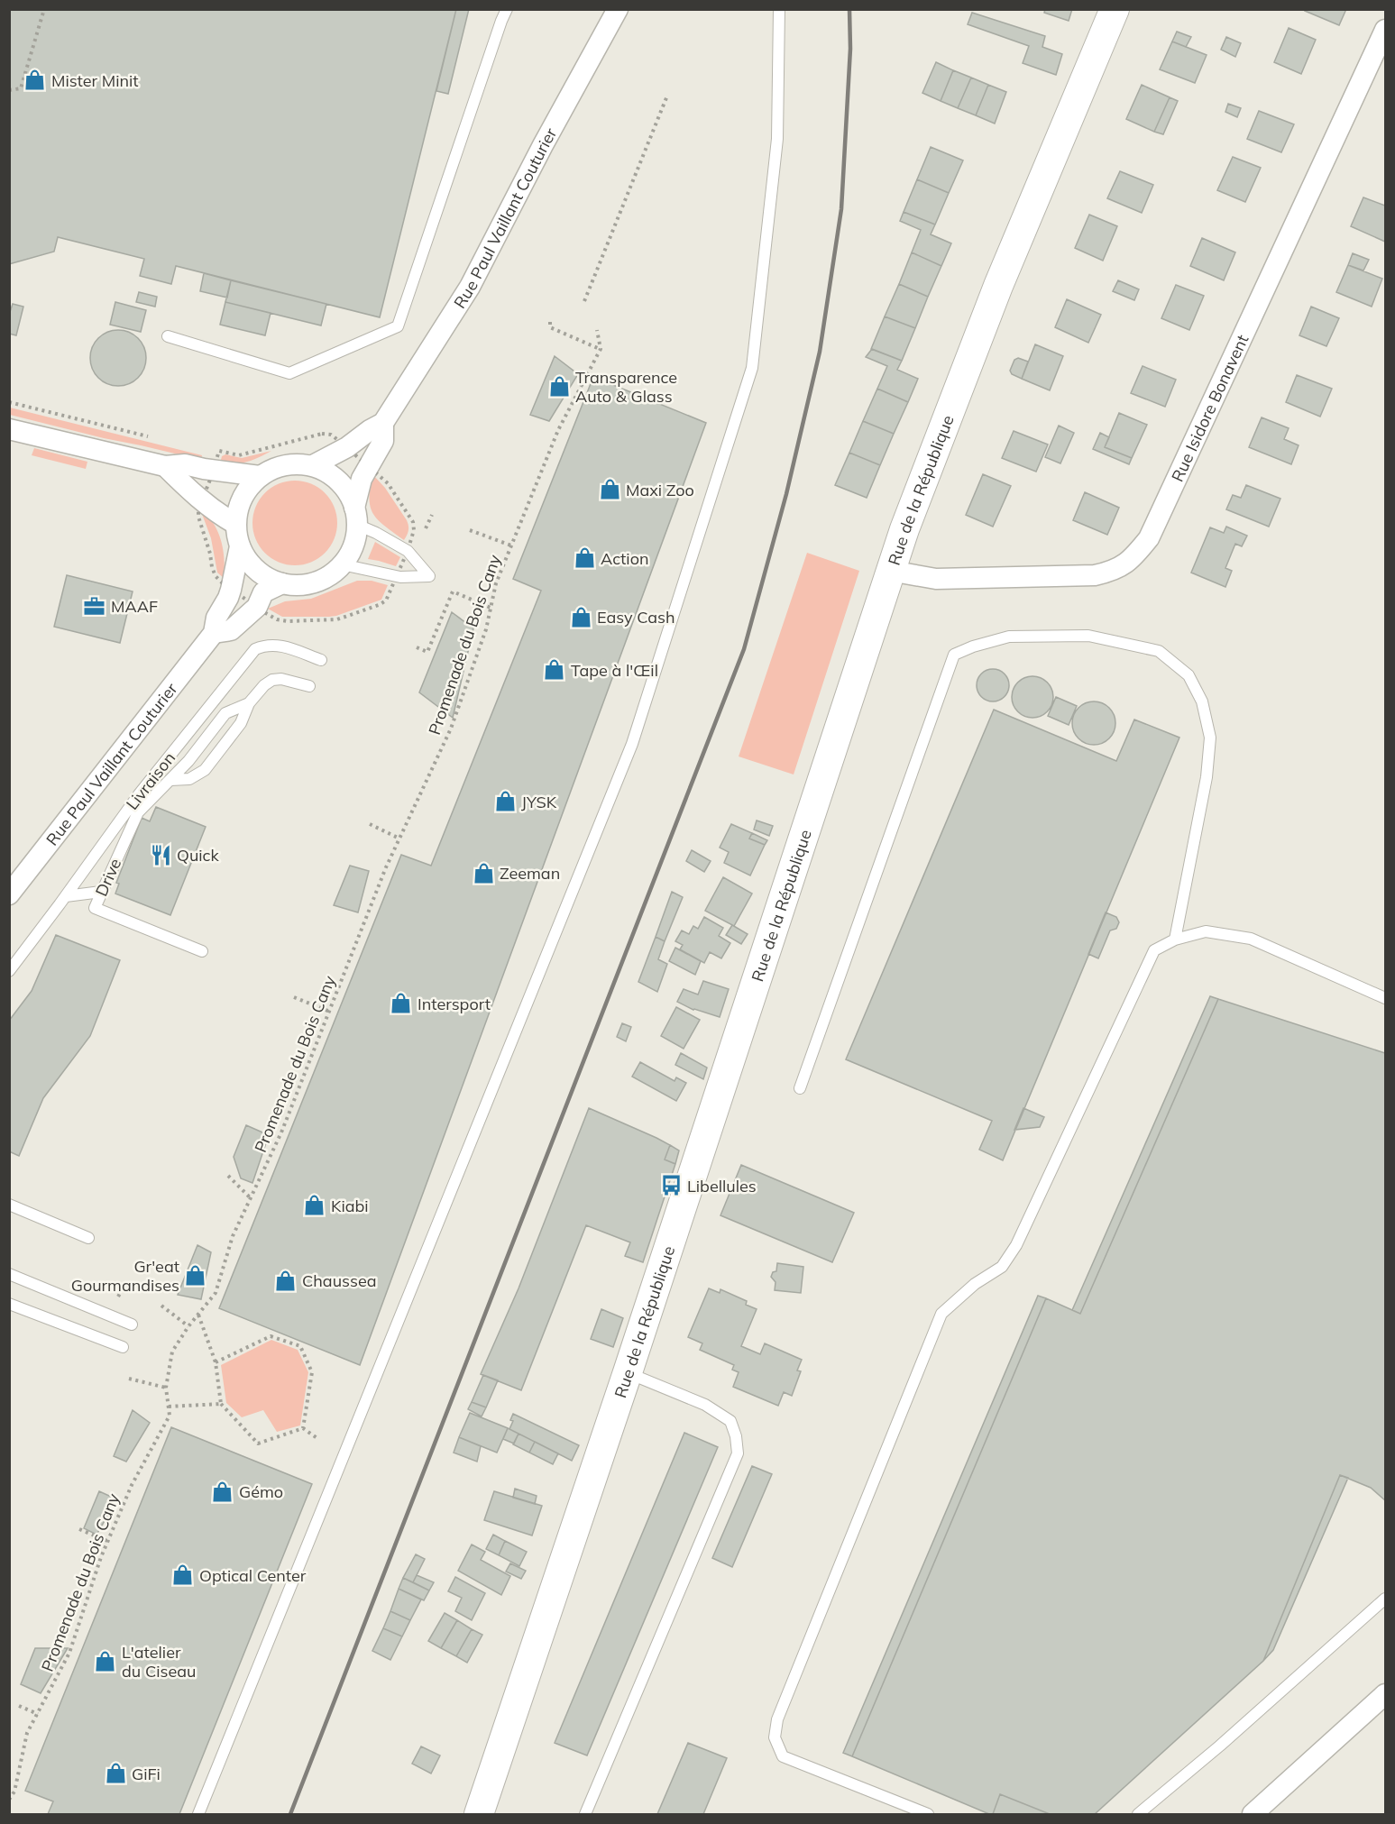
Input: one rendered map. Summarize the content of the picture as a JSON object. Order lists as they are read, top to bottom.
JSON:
{
  "streets": {
    "street": ["Rue Paul Vaillant Couturier", "Rue Isidore Bonavent", "Rue de la République"],
    "lane": ["Livraison", "Drive"],
    "path": ["Promenade du Bois Cany"]
  },
  "crossings": [
    ["Rue Isidore Bonavent", "Rue de la République"]
  ],
  "places": {
    "shop": [
      "Mister Minit",
      "Transparence Auto & Glass",
      "Maxi Zoo",
      "Action",
      "Easy Cash",
      "Tape à l'Œil",
      "JYSK",
      "Zeeman",
      "Intersport",
      "Kiabi",
      "Gr'eat Gourmandises",
      "Chaussea",
      "Gémo",
      "Optical Center",
      "L'atelier du Ciseau",
      "GiFi"
    ],
    "office": ["MAAF"],
    "restaurant": ["Quick"],
    "bus stop": ["Libellules"]
  }
}
